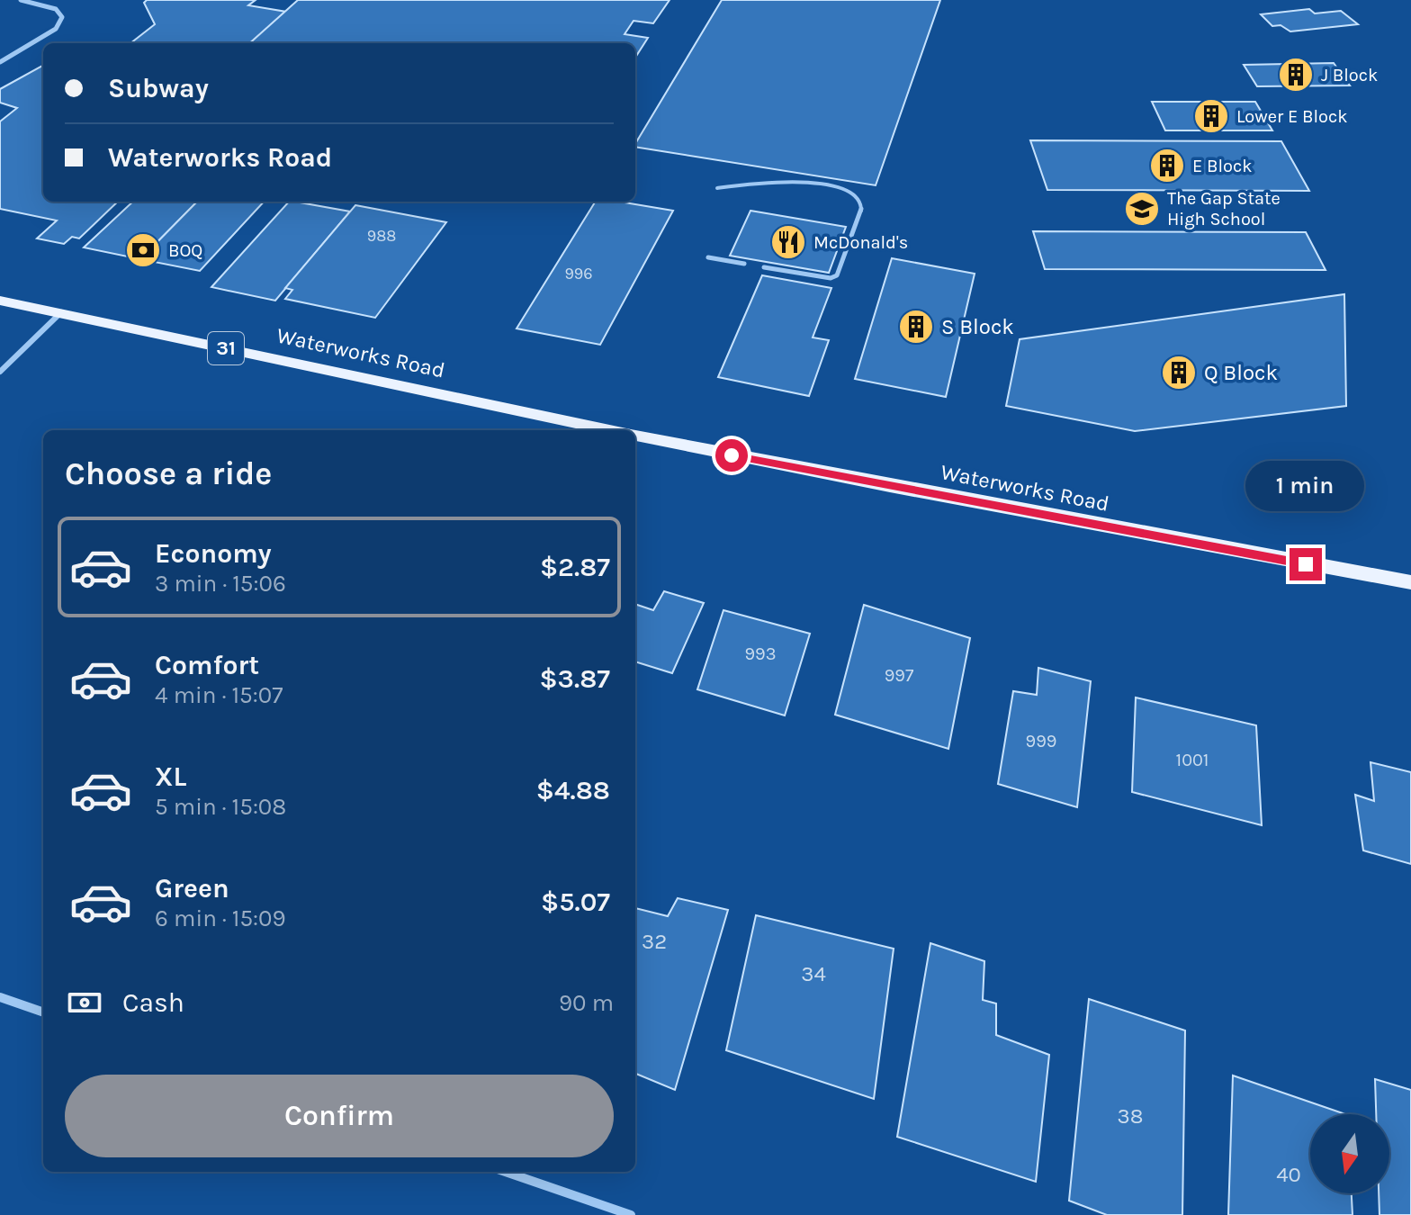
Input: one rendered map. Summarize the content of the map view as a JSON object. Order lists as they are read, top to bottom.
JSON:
{
  "streets": {
    "main road": ["31", "Waterworks Road"]
  },
  "places": {
    "building": [
      "J Block",
      "Lower E Block",
      "E Block",
      "S Block",
      "Q Block"
    ],
    "school or university": ["The Gap State High School"],
    "restaurant": ["McDonald's"],
    "bank": ["BOQ"]
  },
  "house_numbers": [
    "988",
    "996",
    "993",
    "997",
    "999",
    "1001",
    "32",
    "34",
    "38",
    "40"
  ],
  "north": "bottom",
  "page": {
    "banner": ["Subway", "Waterworks Road"],
    "heading": "Choose a ride",
    "bubble": "1 min",
    "list": [
      {
        "name": "Economy",
        "note": "3 min · 15:06",
        "value": "$2.87"
      },
      {
        "name": "Comfort",
        "note": "4 min · 15:07",
        "value": "$3.87"
      },
      {
        "name": "XL",
        "note": "5 min · 15:08",
        "value": "$4.88"
      },
      {
        "name": "Green",
        "note": "6 min · 15:09",
        "value": "$5.07"
      }
    ],
    "pay": ["Cash", "90 m"],
    "buttons": "Confirm"
  }
}
